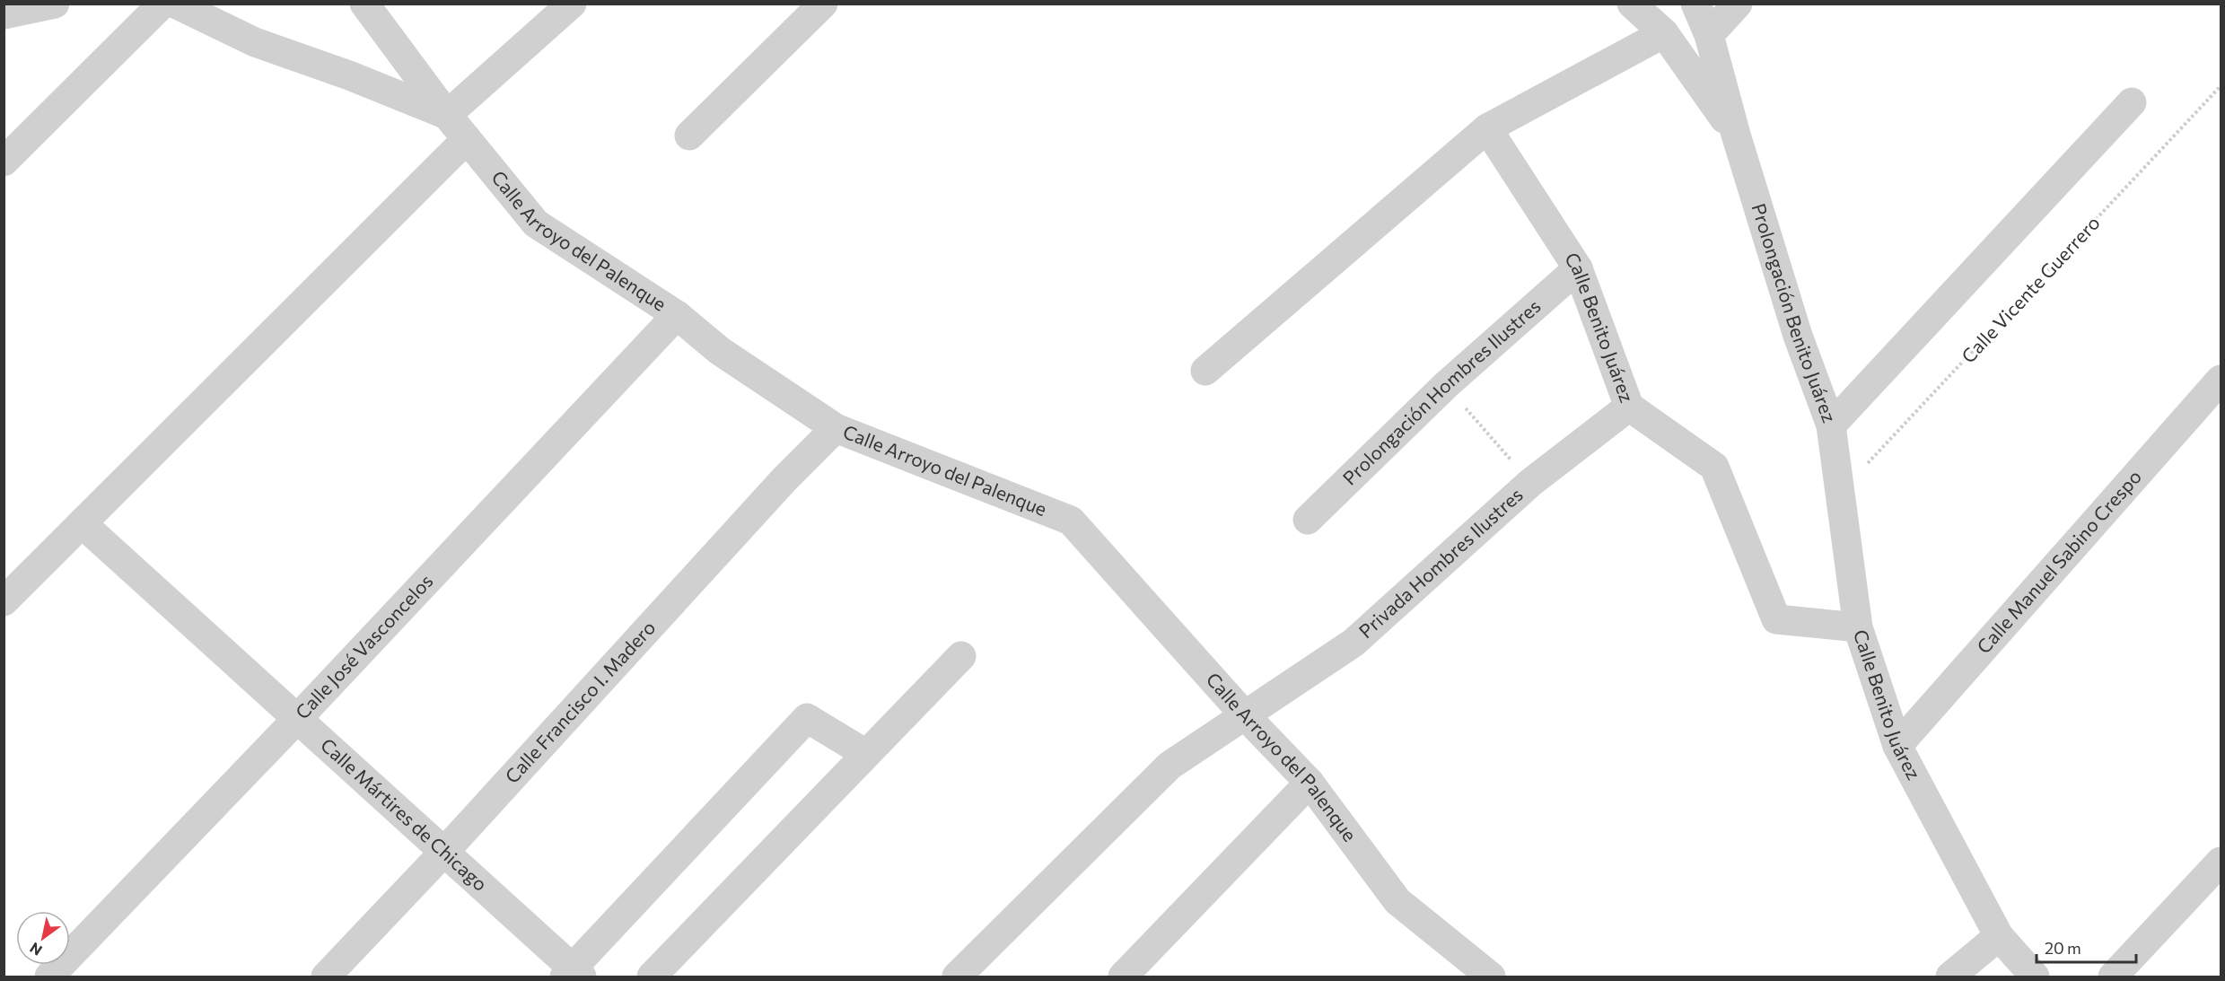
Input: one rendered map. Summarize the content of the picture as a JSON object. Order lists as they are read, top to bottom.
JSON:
{
  "streets": {
    "street": [
      "Calle Arroyo del Palenque",
      "Prolongación Benito Juárez",
      "Calle Benito Juárez",
      "Prolongación Hombres Ilustres",
      "Calle Manuel Sabino Crespo",
      "Privada Hombres Ilustres",
      "Calle José Vasconcelos",
      "Calle Francisco I. Madero",
      "Calle Mártires de Chicago"
    ],
    "path": ["Calle Vicente Guerrero"]
  },
  "crossings": [
    ["Calle Arroyo del Palenque", "Privada Hombres Ilustres"],
    ["Calle Arroyo del Palenque", "Calle José Vasconcelos"],
    ["Calle Arroyo del Palenque", "Calle Francisco I. Madero"],
    ["Calle Vicente Guerrero", "Prolongación Benito Juárez"],
    ["Prolongación Benito Juárez", "Calle Benito Juárez"],
    ["Calle Benito Juárez", "Prolongación Hombres Ilustres"],
    ["Calle Benito Juárez", "Calle Manuel Sabino Crespo"],
    ["Prolongación Hombres Ilustres", "Privada Hombres Ilustres"],
    ["Calle José Vasconcelos", "Calle Mártires de Chicago"],
    ["Calle Francisco I. Madero", "Calle Mártires de Chicago"]
  ],
  "scale_bar": "20 m",
  "north": "bottom left"
}
